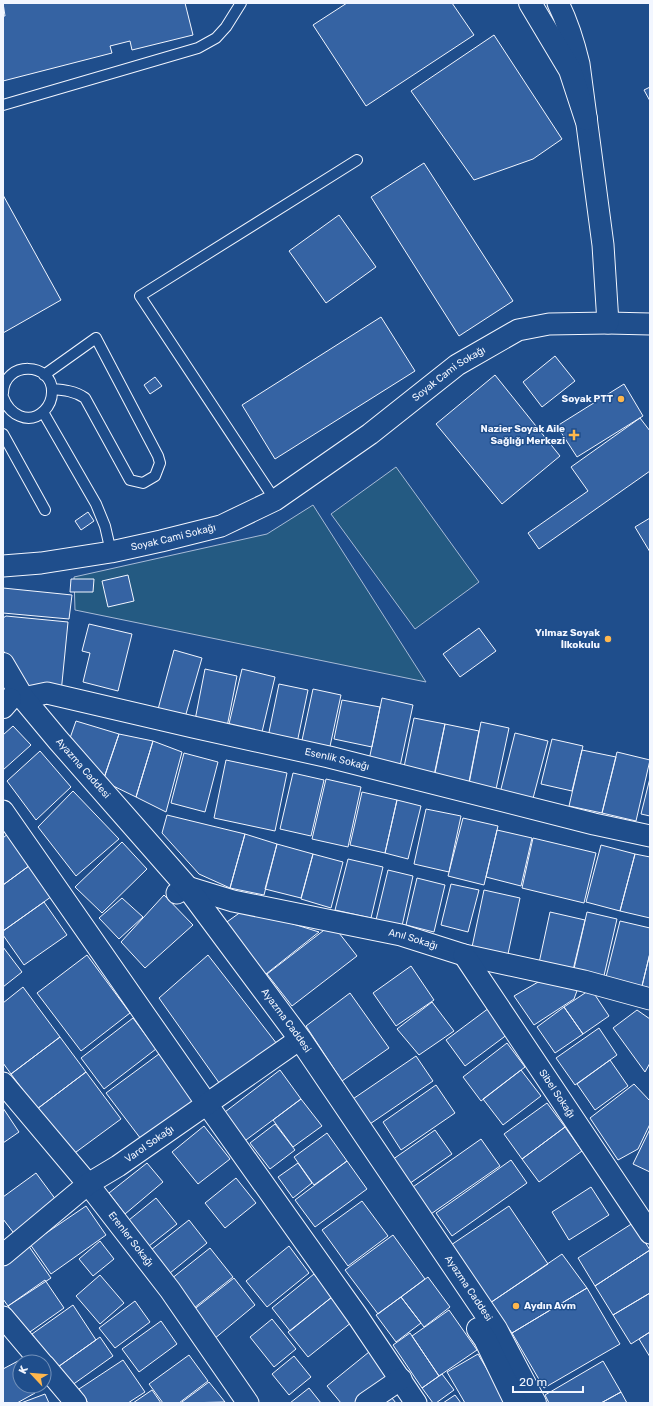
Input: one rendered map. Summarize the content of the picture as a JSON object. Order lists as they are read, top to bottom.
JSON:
{
  "streets": {
    "street": [
      "Soyak Cami Sokağı",
      "Esenlik Sokağı",
      "Ayazma Caddesi",
      "Anıl Sokağı",
      "Sibel Sokağı",
      "Varol Sokağı",
      "Erenler Sokağı"
    ]
  },
  "crossings": [
    ["Esenlik Sokağı", "Ayazma Caddesi"],
    ["Ayazma Caddesi", "Anıl Sokağı"],
    ["Ayazma Caddesi", "Varol Sokağı"],
    ["Anıl Sokağı", "Sibel Sokağı"],
    ["Varol Sokağı", "Erenler Sokağı"]
  ],
  "places": {
    "other": ["Soyak PTT", "Yılmaz Soyak İlkokulu", "Aydın Avm"],
    "health": ["Nazier Soyak Aile Sağlığı Merkezi"]
  },
  "scale_bar": "20 m",
  "north": "top left"
}
